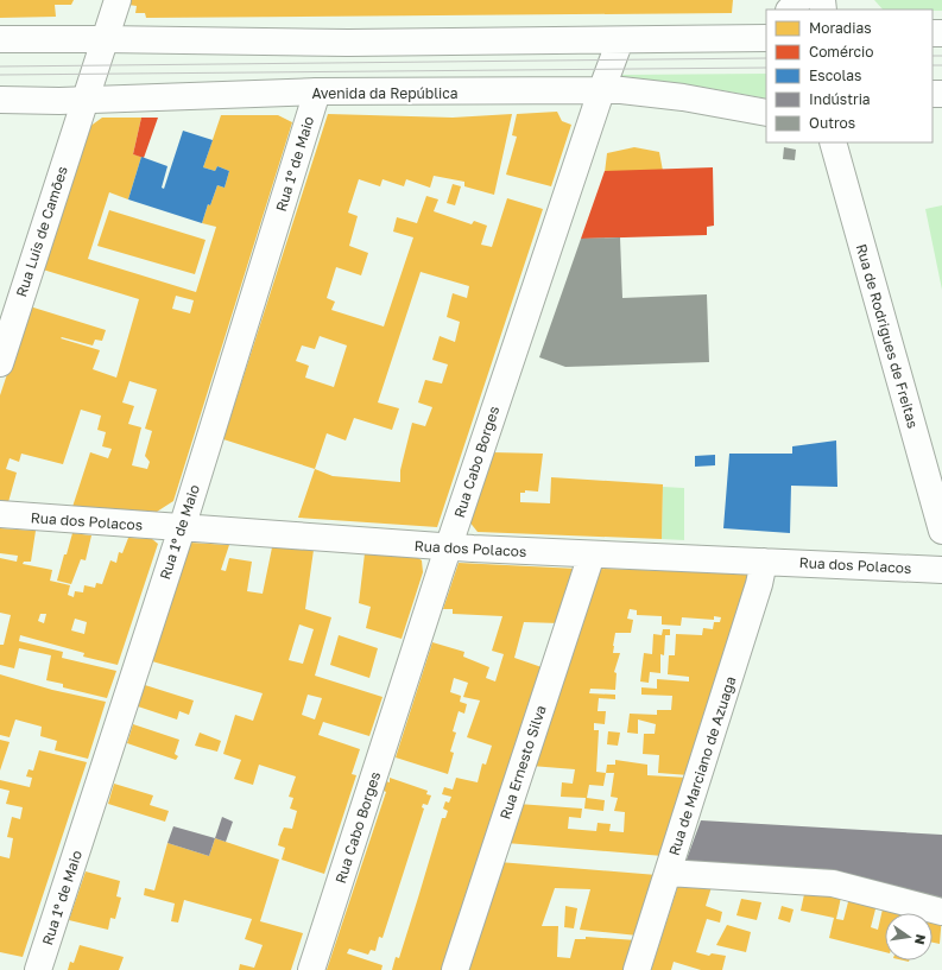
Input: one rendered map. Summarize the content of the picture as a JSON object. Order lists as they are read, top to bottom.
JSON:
{
  "streets": {
    "street": [
      "Avenida da República",
      "Rua 1º de Maio",
      "Rua Luis de Camões",
      "Rua de Rodrigues de Freitas",
      "Rua Cabo Borges",
      "Rua dos Polacos",
      "Rua Ernesto Silva",
      "Rua de Marciano de Azuaga"
    ]
  },
  "crossings": [
    ["Avenida da República", "Rua 1º de Maio"],
    ["Avenida da República", "Rua Luis de Camões"],
    ["Avenida da República", "Rua Cabo Borges"],
    ["Rua 1º de Maio", "Rua dos Polacos"],
    ["Rua Cabo Borges", "Rua dos Polacos"],
    ["Rua dos Polacos", "Rua Ernesto Silva"],
    ["Rua dos Polacos", "Rua de Marciano de Azuaga"]
  ],
  "legend": [
    "Moradias",
    "Comércio",
    "Escolas",
    "Indústria",
    "Outros"
  ],
  "north": "right"
}
